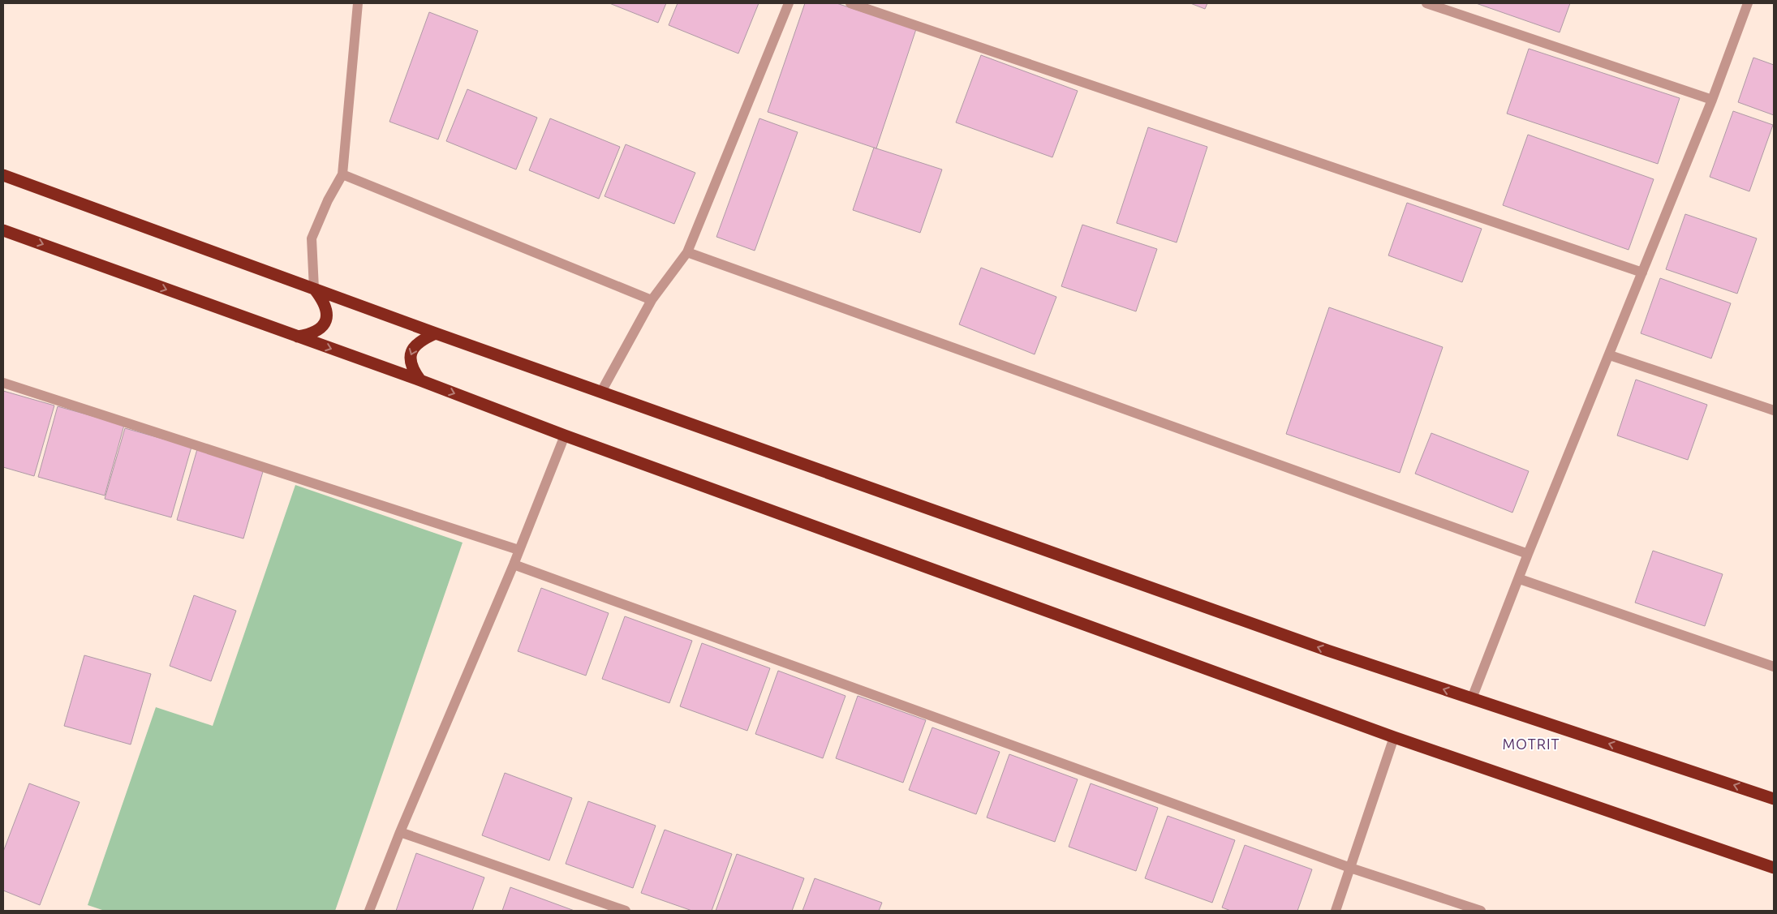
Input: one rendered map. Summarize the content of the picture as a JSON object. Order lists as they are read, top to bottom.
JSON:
{
  "districts": ["MOTRIT"]
}
